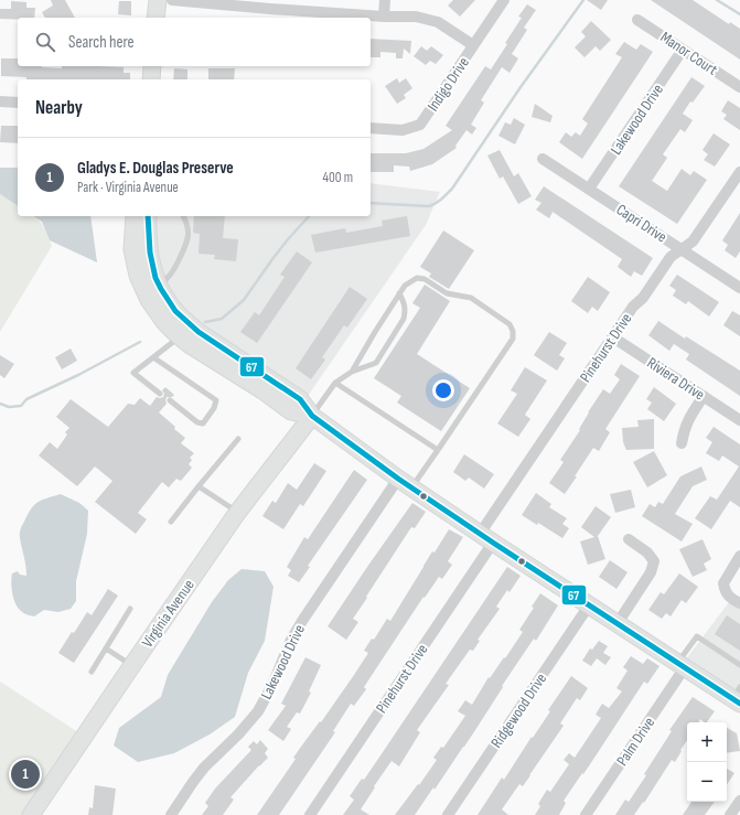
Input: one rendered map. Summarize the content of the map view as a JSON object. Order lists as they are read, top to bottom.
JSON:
{
  "streets": {
    "street": [
      "Manor Court",
      "Indigo Drive",
      "Lakewood Drive",
      "Capri Drive",
      "Pinehurst Drive",
      "Riviera Drive",
      "Virginia Avenue",
      "Ridgewood Drive",
      "Palm Drive"
    ]
  },
  "crossings": [
    ["Manor Court", "Lakewood Drive"],
    ["Lakewood Drive", "Capri Drive"],
    ["Capri Drive", "Pinehurst Drive"],
    ["Pinehurst Drive", "Riviera Drive"]
  ],
  "lines": ["transit line 67"],
  "page": {
    "search": "Search here",
    "heading": "Nearby",
    "list": [
      {
        "mark": "1",
        "name": "Gladys E. Douglas Preserve",
        "note": "Park · Virginia Avenue",
        "value": "400 m"
      }
    ],
    "map_buttons": ["+", "−"],
    "pins": "1"
  }
}
